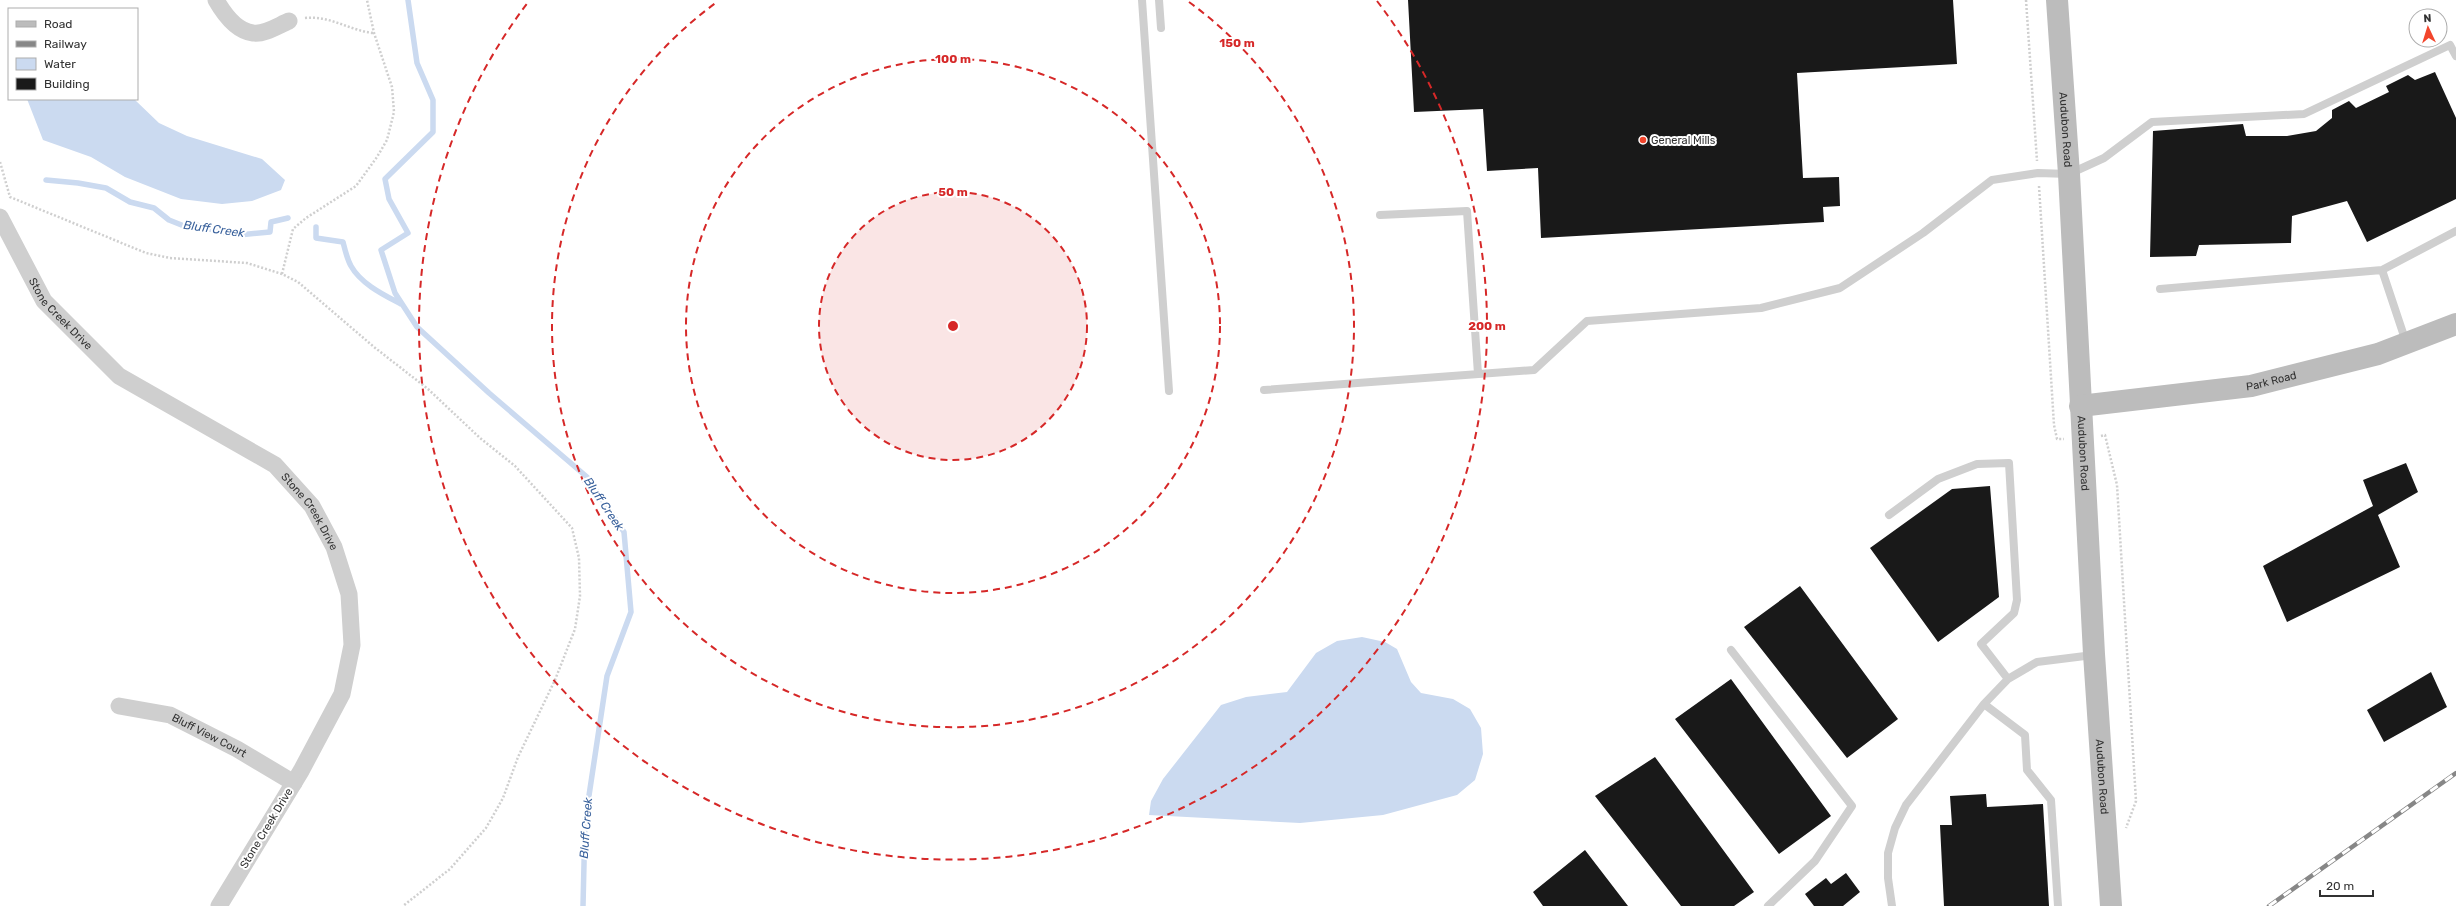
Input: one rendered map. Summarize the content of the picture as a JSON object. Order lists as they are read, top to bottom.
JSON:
{
  "streets": {
    "street": [
      "Audubon Road",
      "Stone Creek Drive",
      "Park Road",
      "Bluff View Court"
    ]
  },
  "crossings": [
    ["Audubon Road", "Park Road"],
    ["Stone Creek Drive", "Bluff View Court"]
  ],
  "water": ["Bluff Creek"],
  "places": ["General Mills"],
  "legend": [
    "Road",
    "Railway",
    "Water",
    "Building"
  ],
  "scale_bar": "20 m",
  "north": "top",
  "rings": [
    "150 m",
    "100 m",
    "50 m",
    "200 m"
  ]
}
